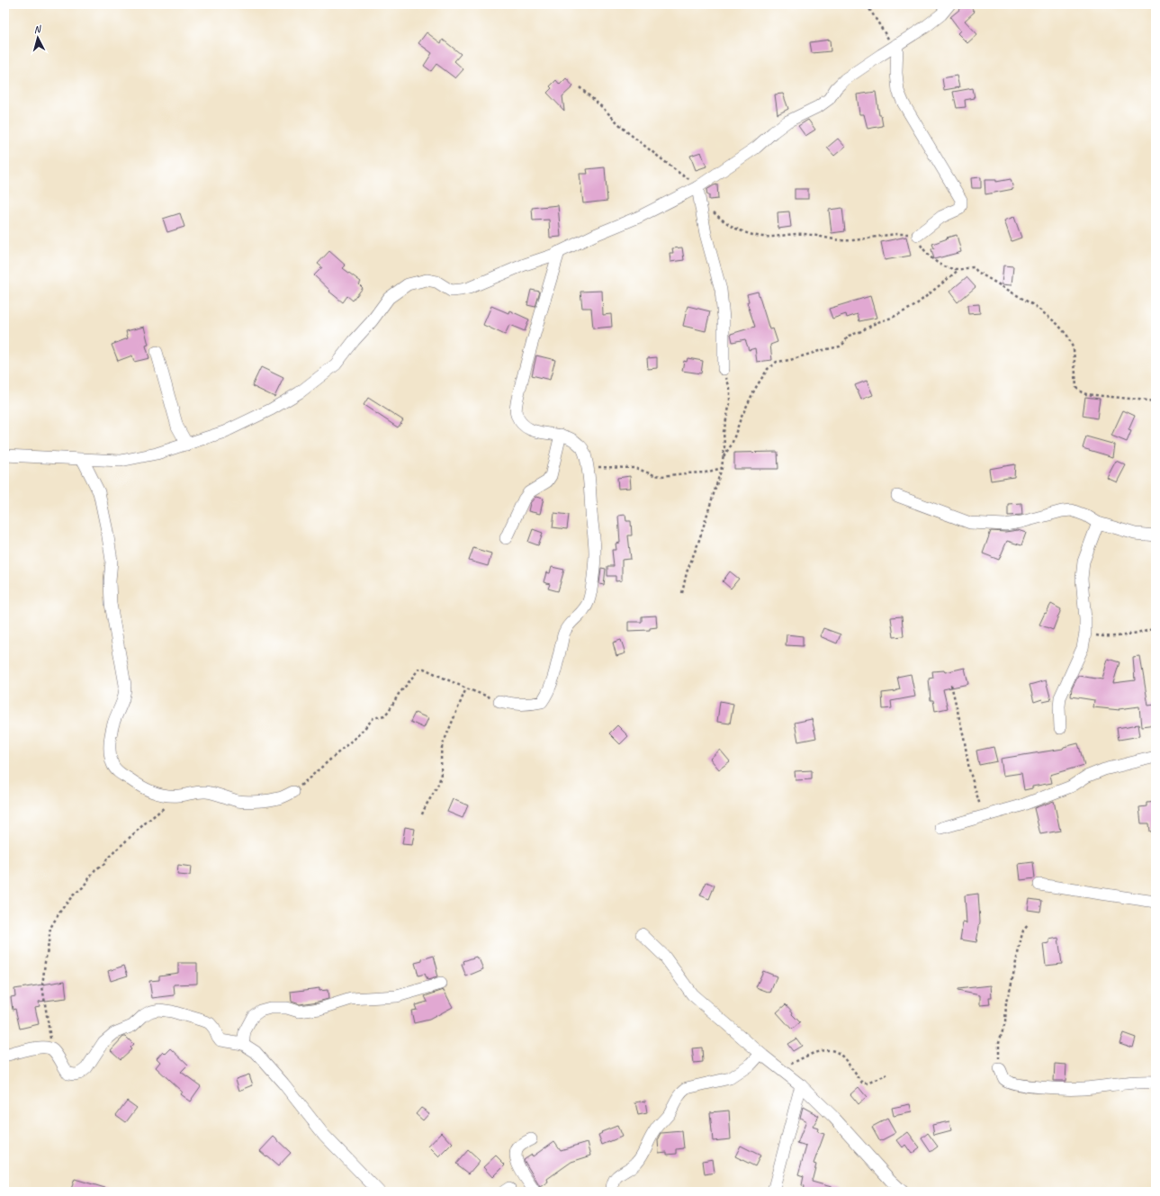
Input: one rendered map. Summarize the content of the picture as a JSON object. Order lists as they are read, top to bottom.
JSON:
{
  "north": "top"
}
